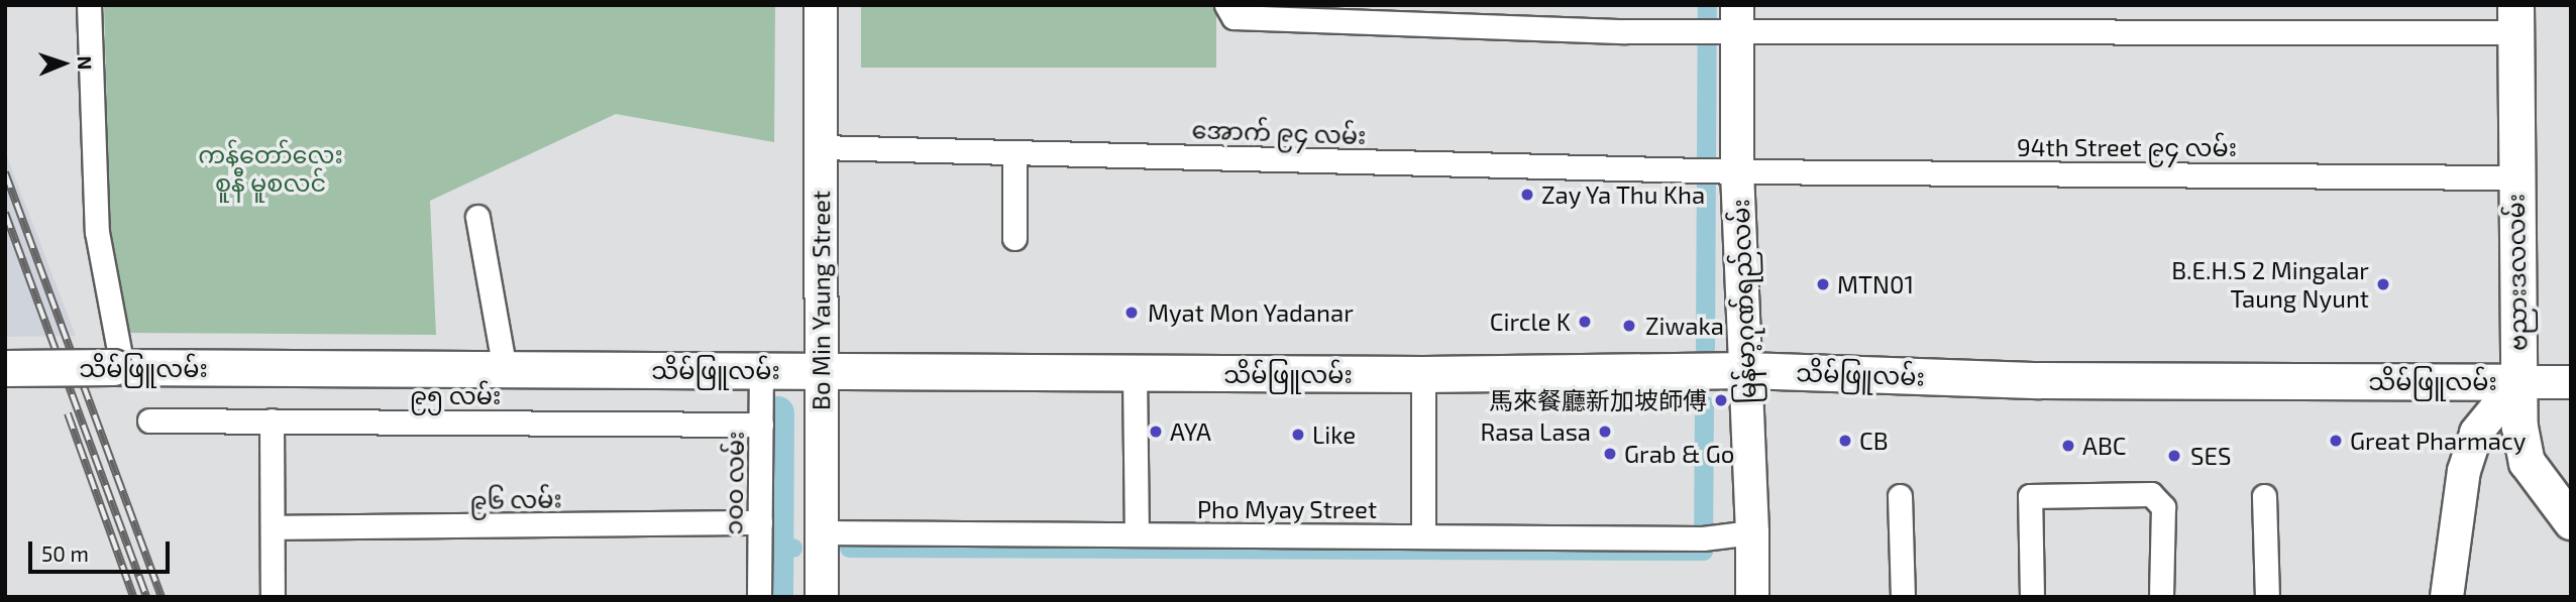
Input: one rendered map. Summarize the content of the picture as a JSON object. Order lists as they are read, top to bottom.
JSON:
{
  "streets": {
    "main road": ["ဗညားဒလလမ်း", "သိမ်ဖြူလမ်း"],
    "street": [
      "အောက် ၉၄ လမ်း",
      "94th Street ၉၄ လမ်း",
      "Bo Min Yaung Street",
      "မြန်မာ့ဂုဏ်ရည်လမ်း",
      "၉၅ လမ်း",
      "၁၀၀ လမ်း",
      "၉၆ လမ်း",
      "Pho Myay Street"
    ]
  },
  "crossings": [
    ["အောက် ၉၄ လမ်း", "94th Street ၉၄ လမ်း"],
    ["အောက် ၉၄ လမ်း", "Bo Min Yaung Street"],
    ["အောက် ၉၄ လမ်း", "မြန်မာ့ဂုဏ်ရည်လမ်း"],
    ["94th Street ၉၄ လမ်း", "ဗညားဒလလမ်း"],
    ["94th Street ၉၄ လမ်း", "မြန်မာ့ဂုဏ်ရည်လမ်း"],
    ["ဗညားဒလလမ်း", "သိမ်ဖြူလမ်း"],
    ["Bo Min Yaung Street", "သိမ်ဖြူလမ်း"],
    ["Bo Min Yaung Street", "Pho Myay Street"],
    ["မြန်မာ့ဂုဏ်ရည်လမ်း", "သိမ်ဖြူလမ်း"],
    ["မြန်မာ့ဂုဏ်ရည်လမ်း", "Pho Myay Street"],
    ["သိမ်ဖြူလမ်း", "၁၀၀ လမ်း"],
    ["၉၅ လမ်း", "၁၀၀ လမ်း"],
    ["၁၀၀ လမ်း", "၉၆ လမ်း"]
  ],
  "parks": ["ကန်တော်လေး စူနီ မူစလင်"],
  "places": [
    "Zay Ya Thu Kha",
    "MTN01",
    "B.E.H.S 2 Mingalar Taung Nyunt",
    "Myat Mon Yadanar",
    "Circle K",
    "Ziwaka",
    "馬來餐廳新加坡師傅",
    "AYA",
    "Rasa Lasa",
    "Like",
    "CB",
    "Great Pharmacy",
    "ABC",
    "Grab & Go",
    "SES"
  ],
  "scale_bar": "50 m",
  "north": "right"
}
